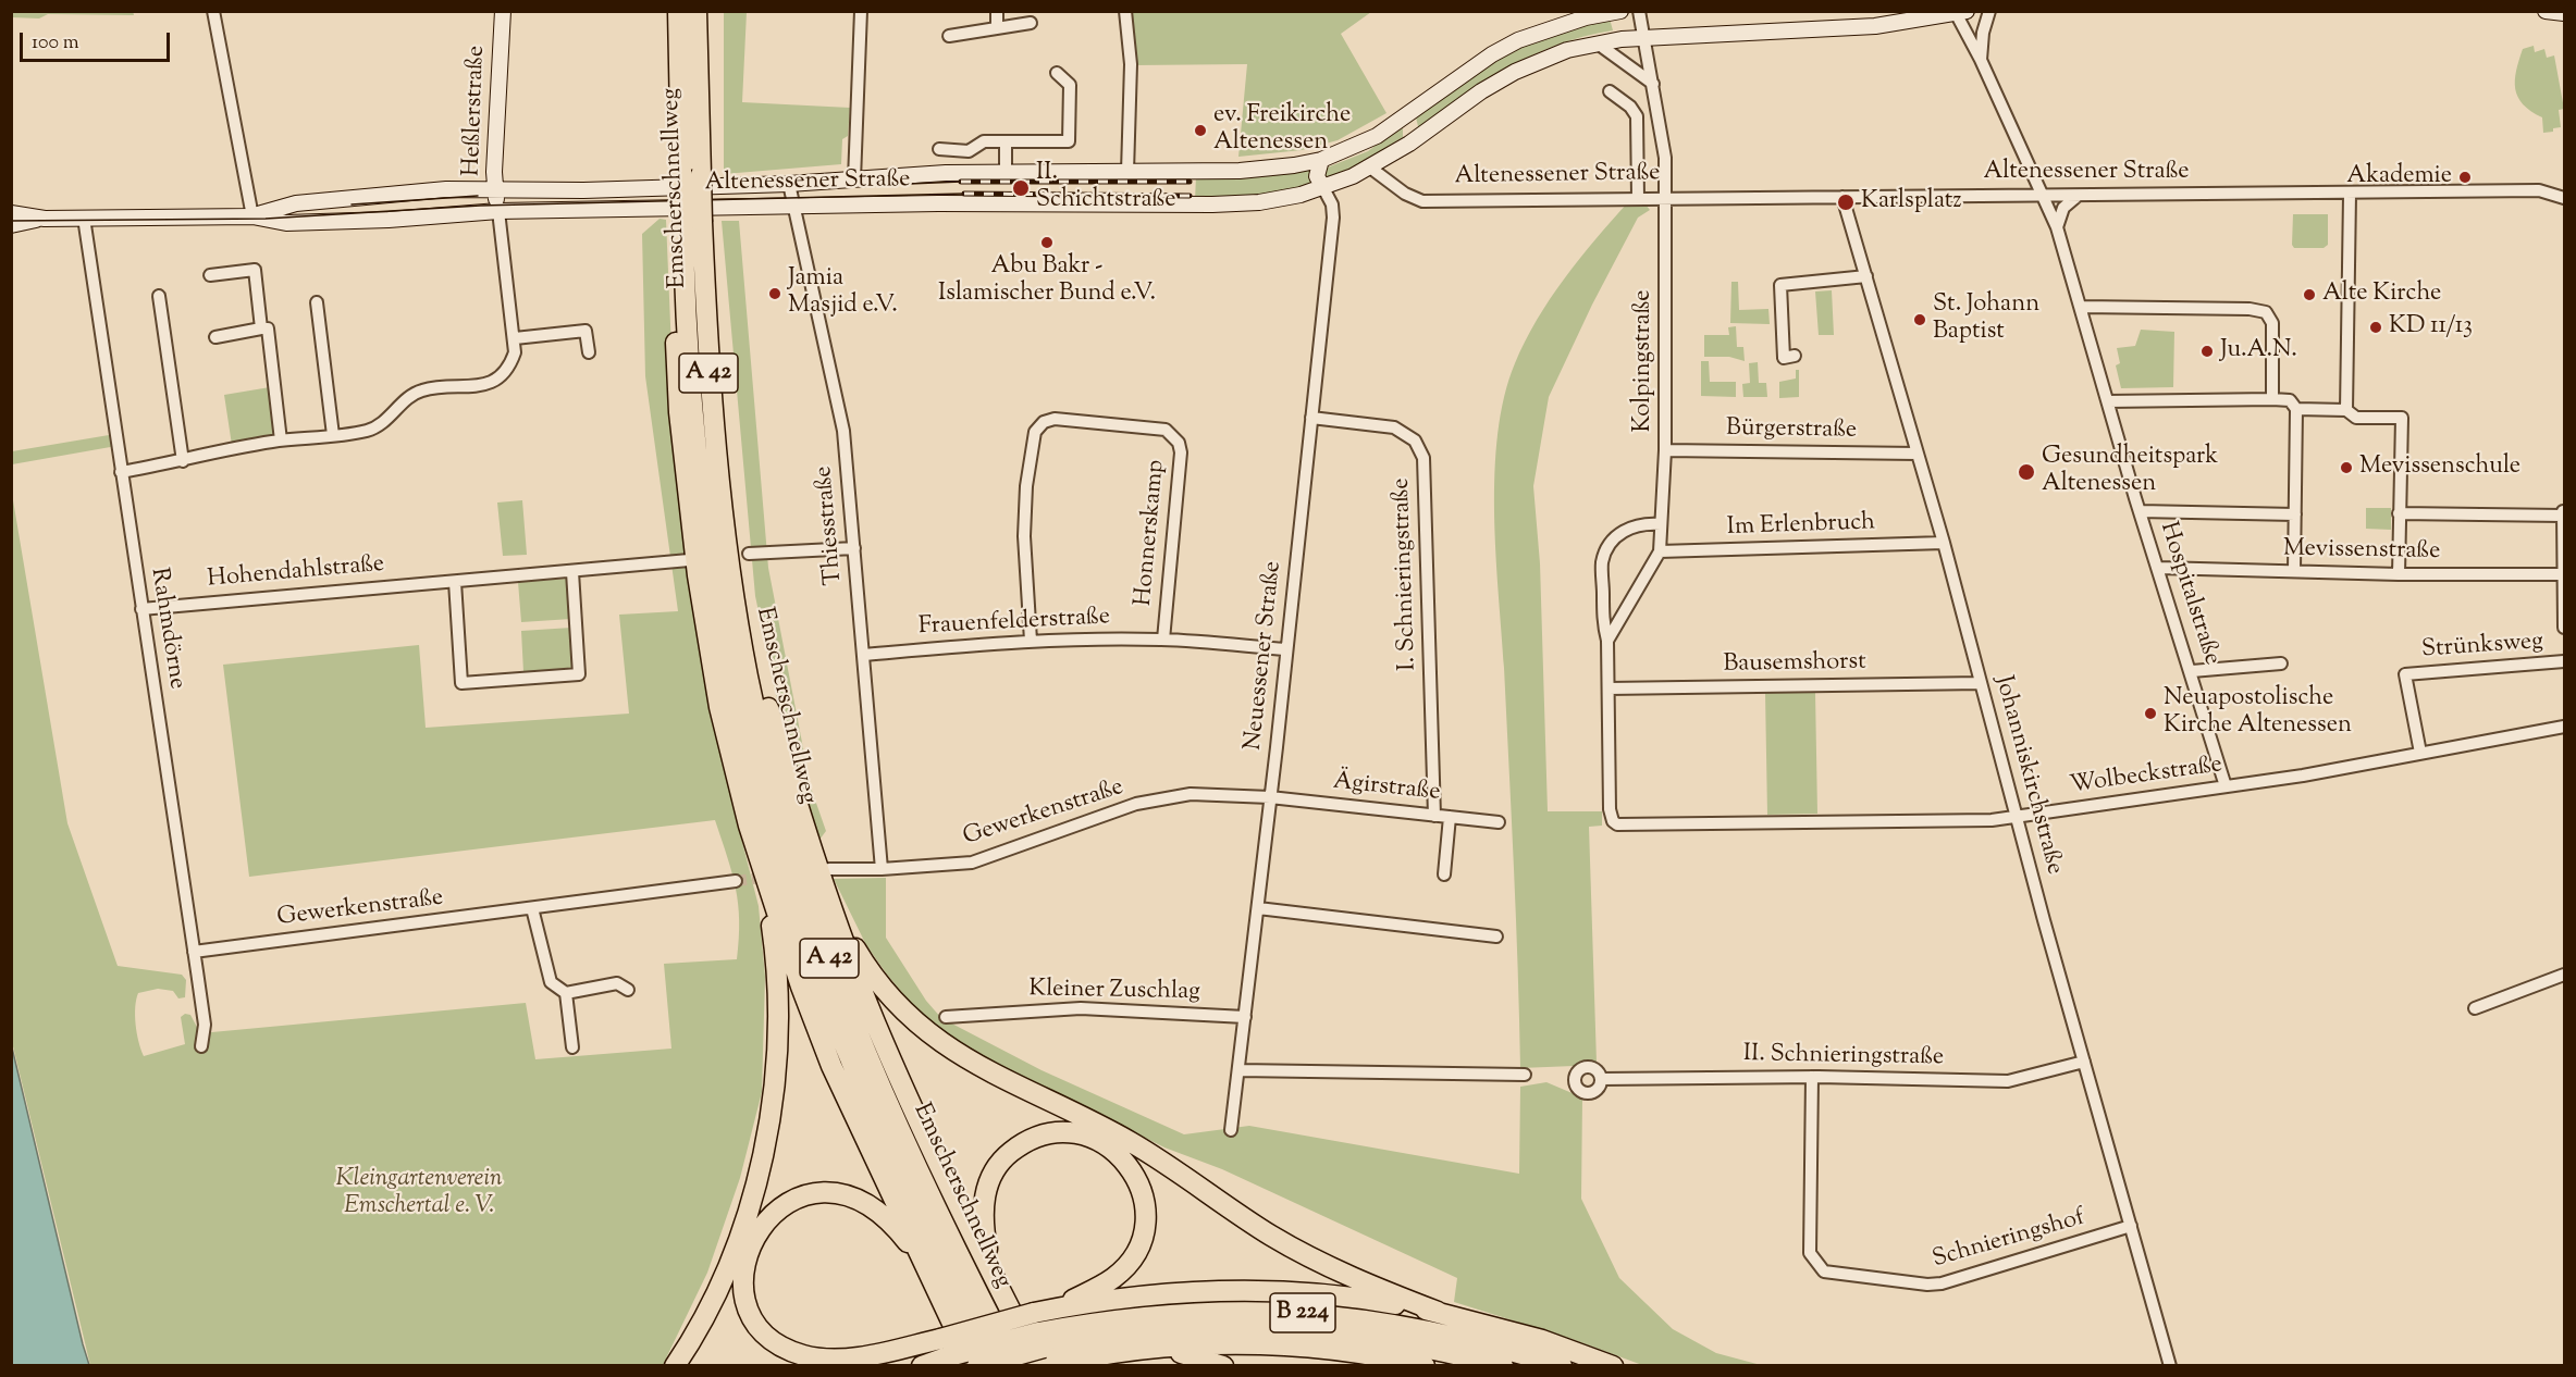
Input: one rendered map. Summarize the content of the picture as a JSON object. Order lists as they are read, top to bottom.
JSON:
{
  "streets": {
    "highway": ["Emscherschnellweg", "A 42", "B 224"],
    "main road": ["Heßlerstraße", "Altenessener Straße"],
    "street": [
      "Kolpingstraße",
      "Bürgerstraße",
      "Thiesstraße",
      "Im Erlenbruch",
      "Honnerskamp",
      "Mevissenstraße",
      "Hohendahlstraße",
      "I. Schnieringstraße",
      "Hospitalstraße",
      "Frauenfelderstraße",
      "Rahmdörne",
      "Strünksweg",
      "Neuessener Straße",
      "Bausemshorst",
      "Johanniskirchstraße",
      "Wolbeckstraße",
      "Ägirstraße",
      "Gewerkenstraße",
      "Kleiner Zuschlag",
      "II. Schnieringstraße",
      "Schnieringshof"
    ]
  },
  "crossings": [
    ["Heßlerstraße", "Altenessener Straße"],
    ["Altenessener Straße", "Kolpingstraße"],
    ["Altenessener Straße", "Thiesstraße"],
    ["Altenessener Straße", "Hospitalstraße"],
    ["Altenessener Straße", "Rahmdörne"],
    ["Altenessener Straße", "Neuessener Straße"],
    ["Altenessener Straße", "Johanniskirchstraße"],
    ["Kolpingstraße", "Bürgerstraße"],
    ["Kolpingstraße", "Im Erlenbruch"],
    ["Bürgerstraße", "Johanniskirchstraße"],
    ["Thiesstraße", "Frauenfelderstraße"],
    ["Thiesstraße", "Gewerkenstraße"],
    ["Im Erlenbruch", "Johanniskirchstraße"],
    ["Honnerskamp", "Frauenfelderstraße"],
    ["Mevissenstraße", "Hospitalstraße"],
    ["Hohendahlstraße", "Rahmdörne"],
    ["I. Schnieringstraße", "Neuessener Straße"],
    ["I. Schnieringstraße", "Ägirstraße"],
    ["Hospitalstraße", "Wolbeckstraße"],
    ["Frauenfelderstraße", "Neuessener Straße"],
    ["Rahmdörne", "Gewerkenstraße"],
    ["Strünksweg", "Wolbeckstraße"],
    ["Neuessener Straße", "Ägirstraße"],
    ["Neuessener Straße", "Gewerkenstraße"],
    ["Neuessener Straße", "Kleiner Zuschlag"],
    ["Bausemshorst", "Johanniskirchstraße"],
    ["Bausemshorst", "Wolbeckstraße"],
    ["Johanniskirchstraße", "Wolbeckstraße"],
    ["Johanniskirchstraße", "II. Schnieringstraße"],
    ["Johanniskirchstraße", "Schnieringshof"],
    ["Ägirstraße", "Gewerkenstraße"],
    ["II. Schnieringstraße", "Schnieringshof"]
  ],
  "parks": ["Kleingartenverein Emschertal e. V."],
  "places": [
    "ev. Freikirche Altenessen",
    "Akademie",
    "II. Schichtstraße",
    "Karlsplatz",
    "Abu Bakr - Islamischer Bund e.V.",
    "Jamia Masjid e.V.",
    "Alte Kirche",
    "St. Johann Baptist",
    "KD 11/13",
    "Ju.A.N.",
    "Mevissenschule",
    "Gesundheitspark Altenessen",
    "Neuapostolische Kirche Altenessen"
  ],
  "scale_bar": "100 m"
}
